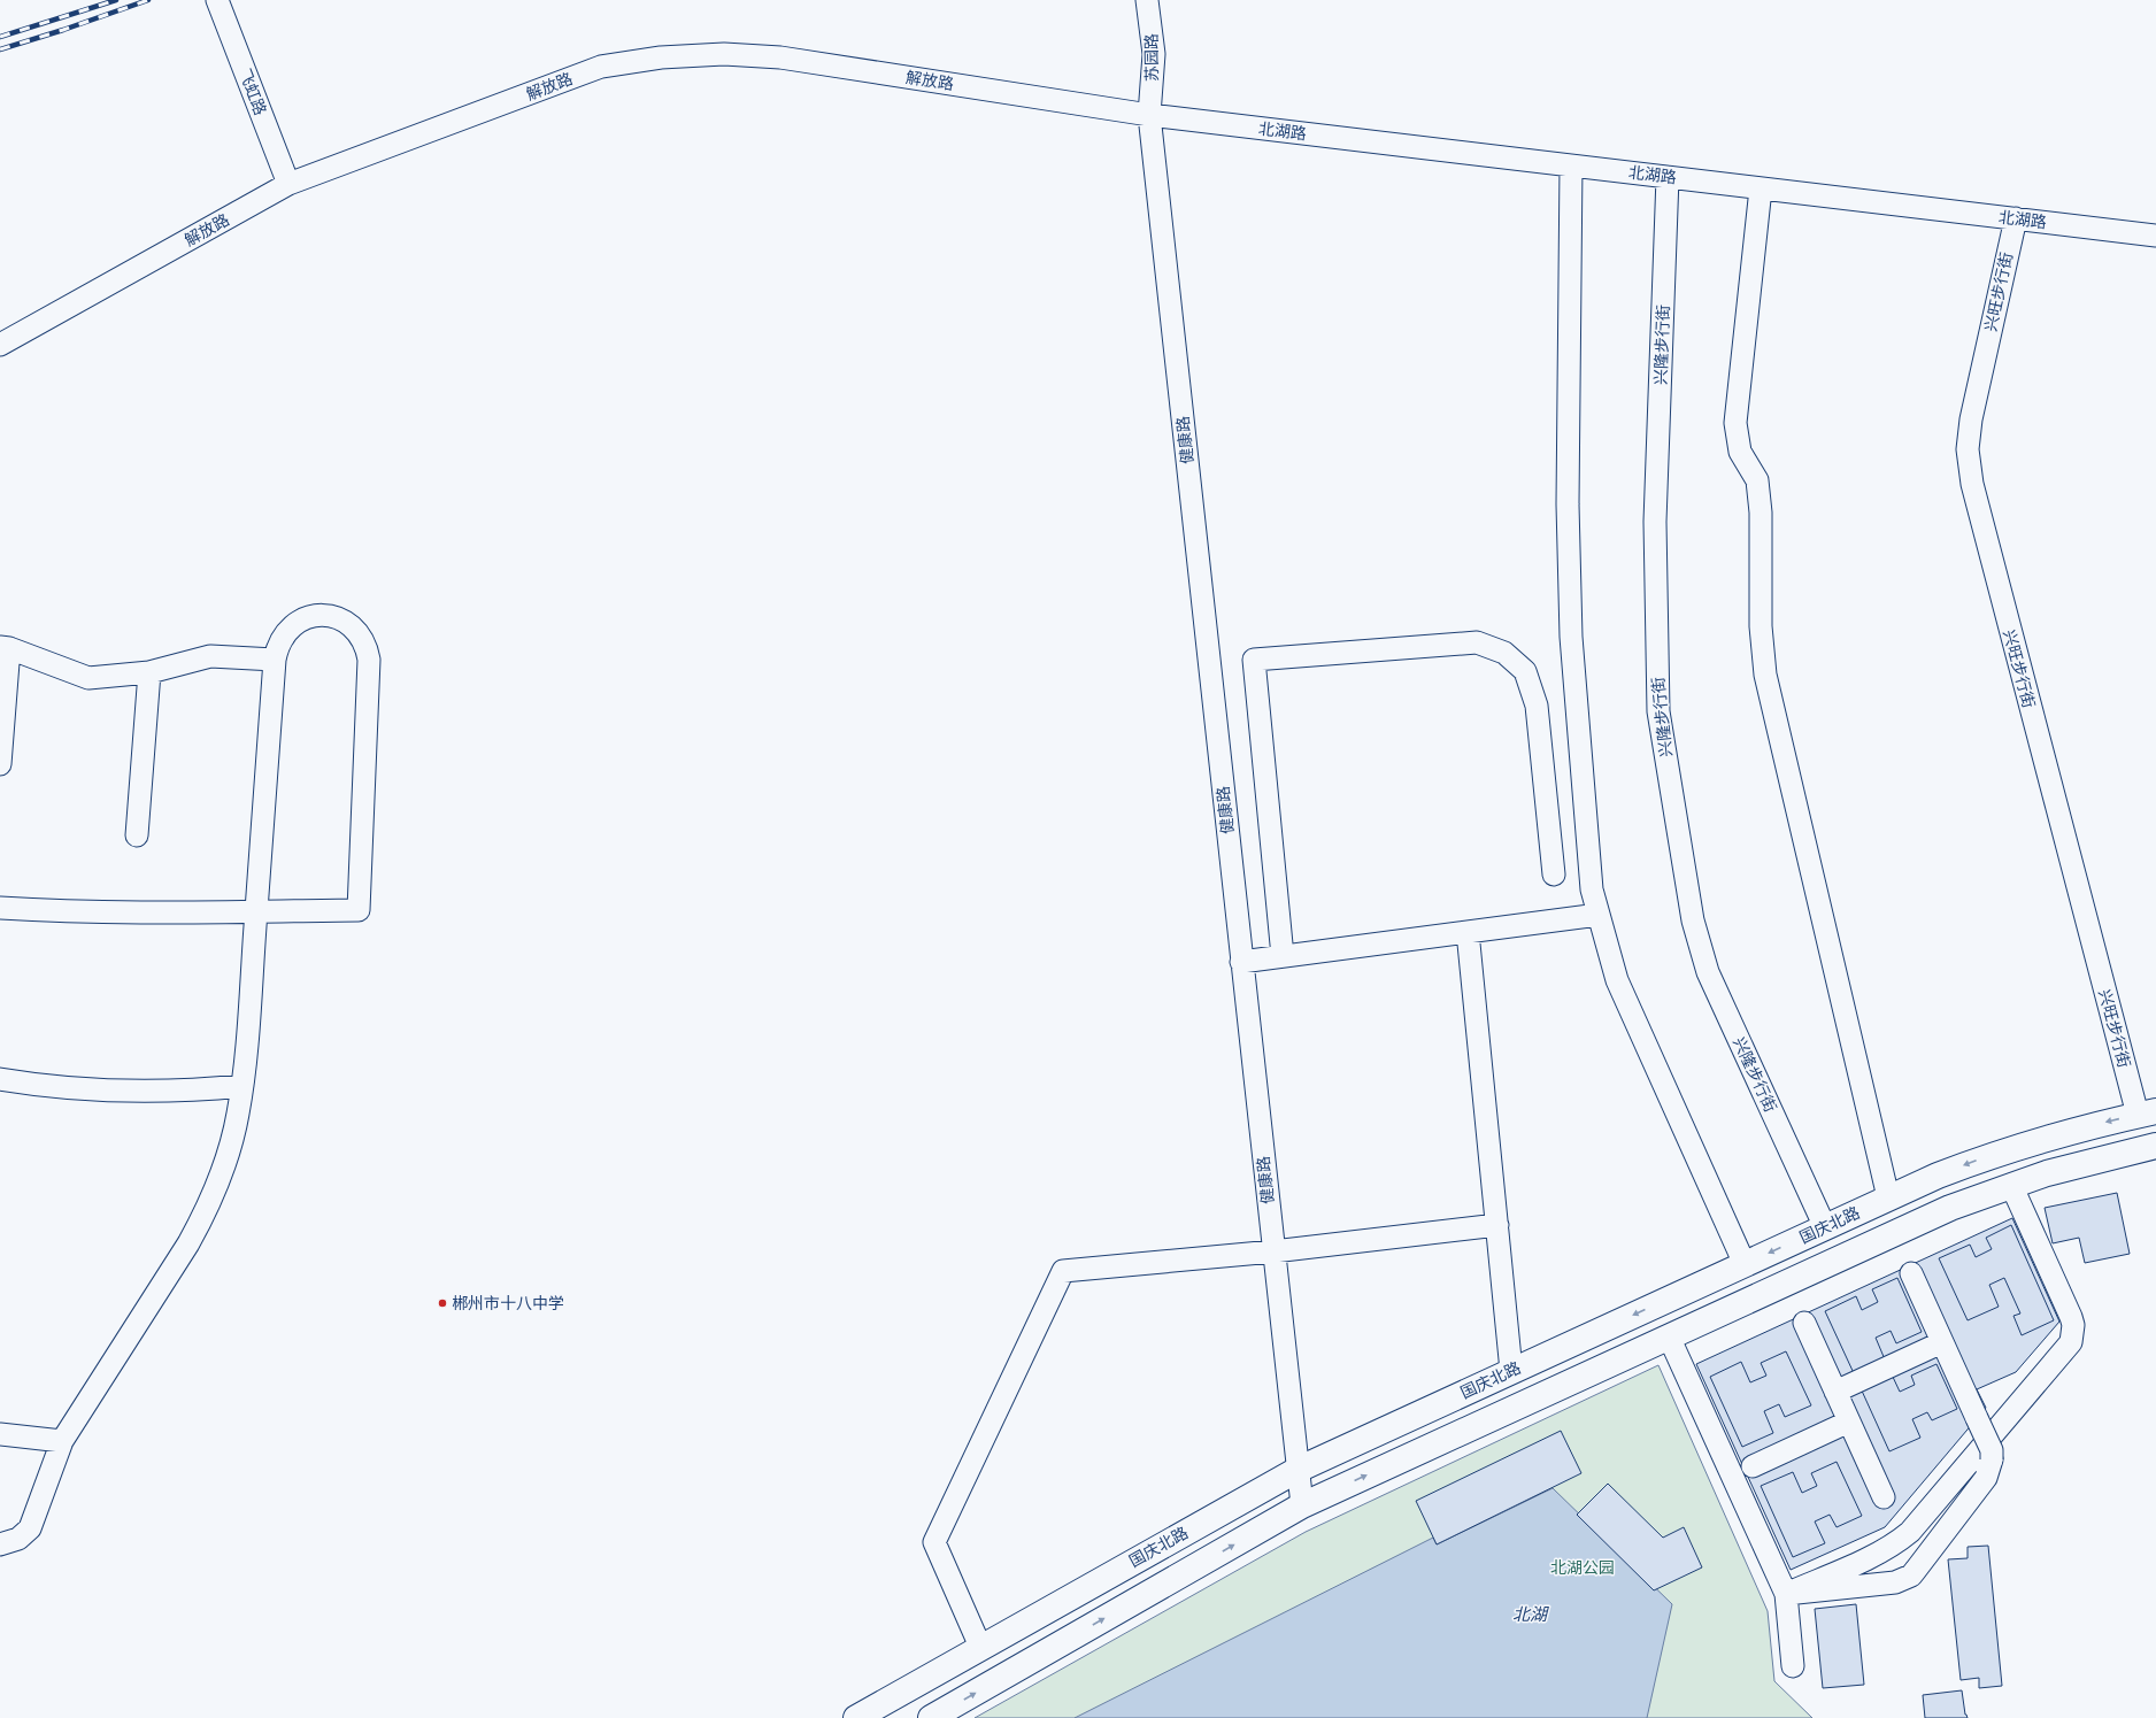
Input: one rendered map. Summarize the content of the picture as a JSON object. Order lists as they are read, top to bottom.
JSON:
{
  "streets": {
    "main road": ["国庆北路"],
    "street": [
      "苏园路",
      "解放路",
      "飞虹路",
      "北湖路",
      "兴旺步行街",
      "兴隆步行街",
      "健康路"
    ]
  },
  "crossings": [
    ["苏园路", "解放路"],
    ["苏园路", "北湖路"],
    ["苏园路", "健康路"],
    ["解放路", "飞虹路"],
    ["解放路", "北湖路"],
    ["解放路", "健康路"],
    ["北湖路", "兴旺步行街"],
    ["北湖路", "兴隆步行街"],
    ["北湖路", "健康路"],
    ["兴旺步行街", "国庆北路"],
    ["兴隆步行街", "国庆北路"],
    ["健康路", "国庆北路"]
  ],
  "water": ["北湖"],
  "parks": ["北湖公园"],
  "places": ["郴州市十八中学"]
}
